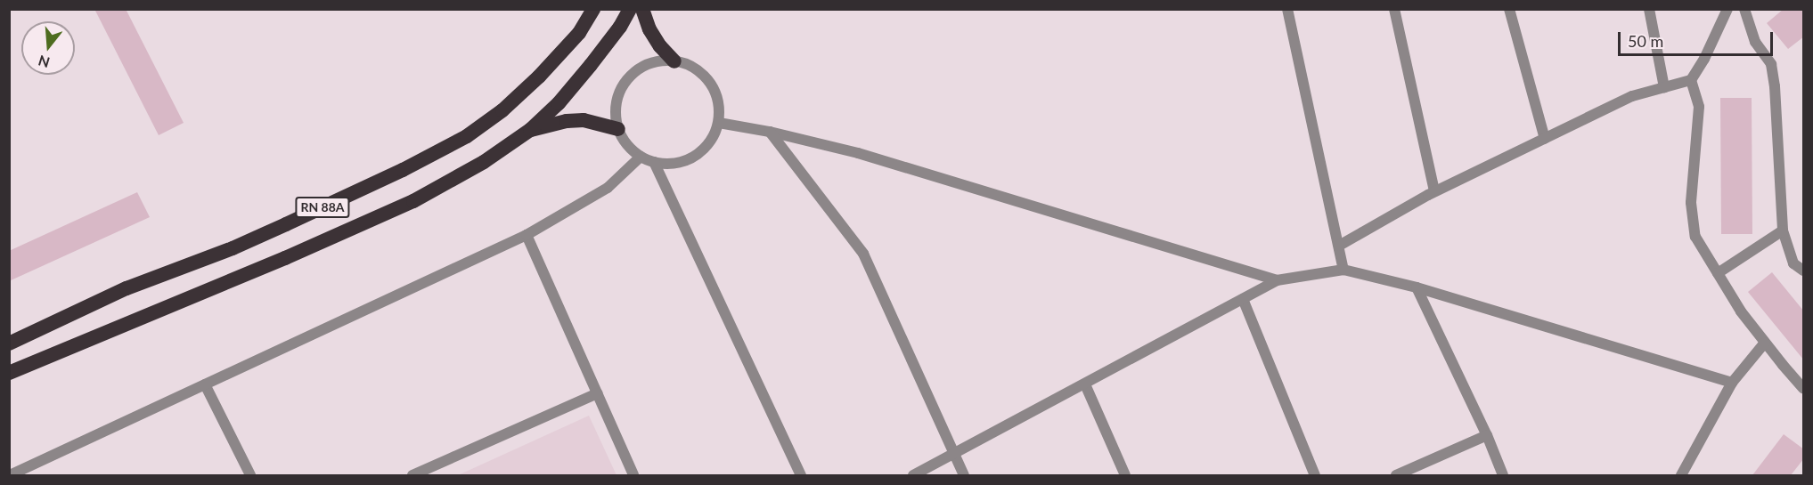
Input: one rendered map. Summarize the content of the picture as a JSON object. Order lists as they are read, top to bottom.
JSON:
{
  "streets": {
    "highway": ["RN 88A"]
  },
  "scale_bar": "50 m",
  "north": "bottom"
}
